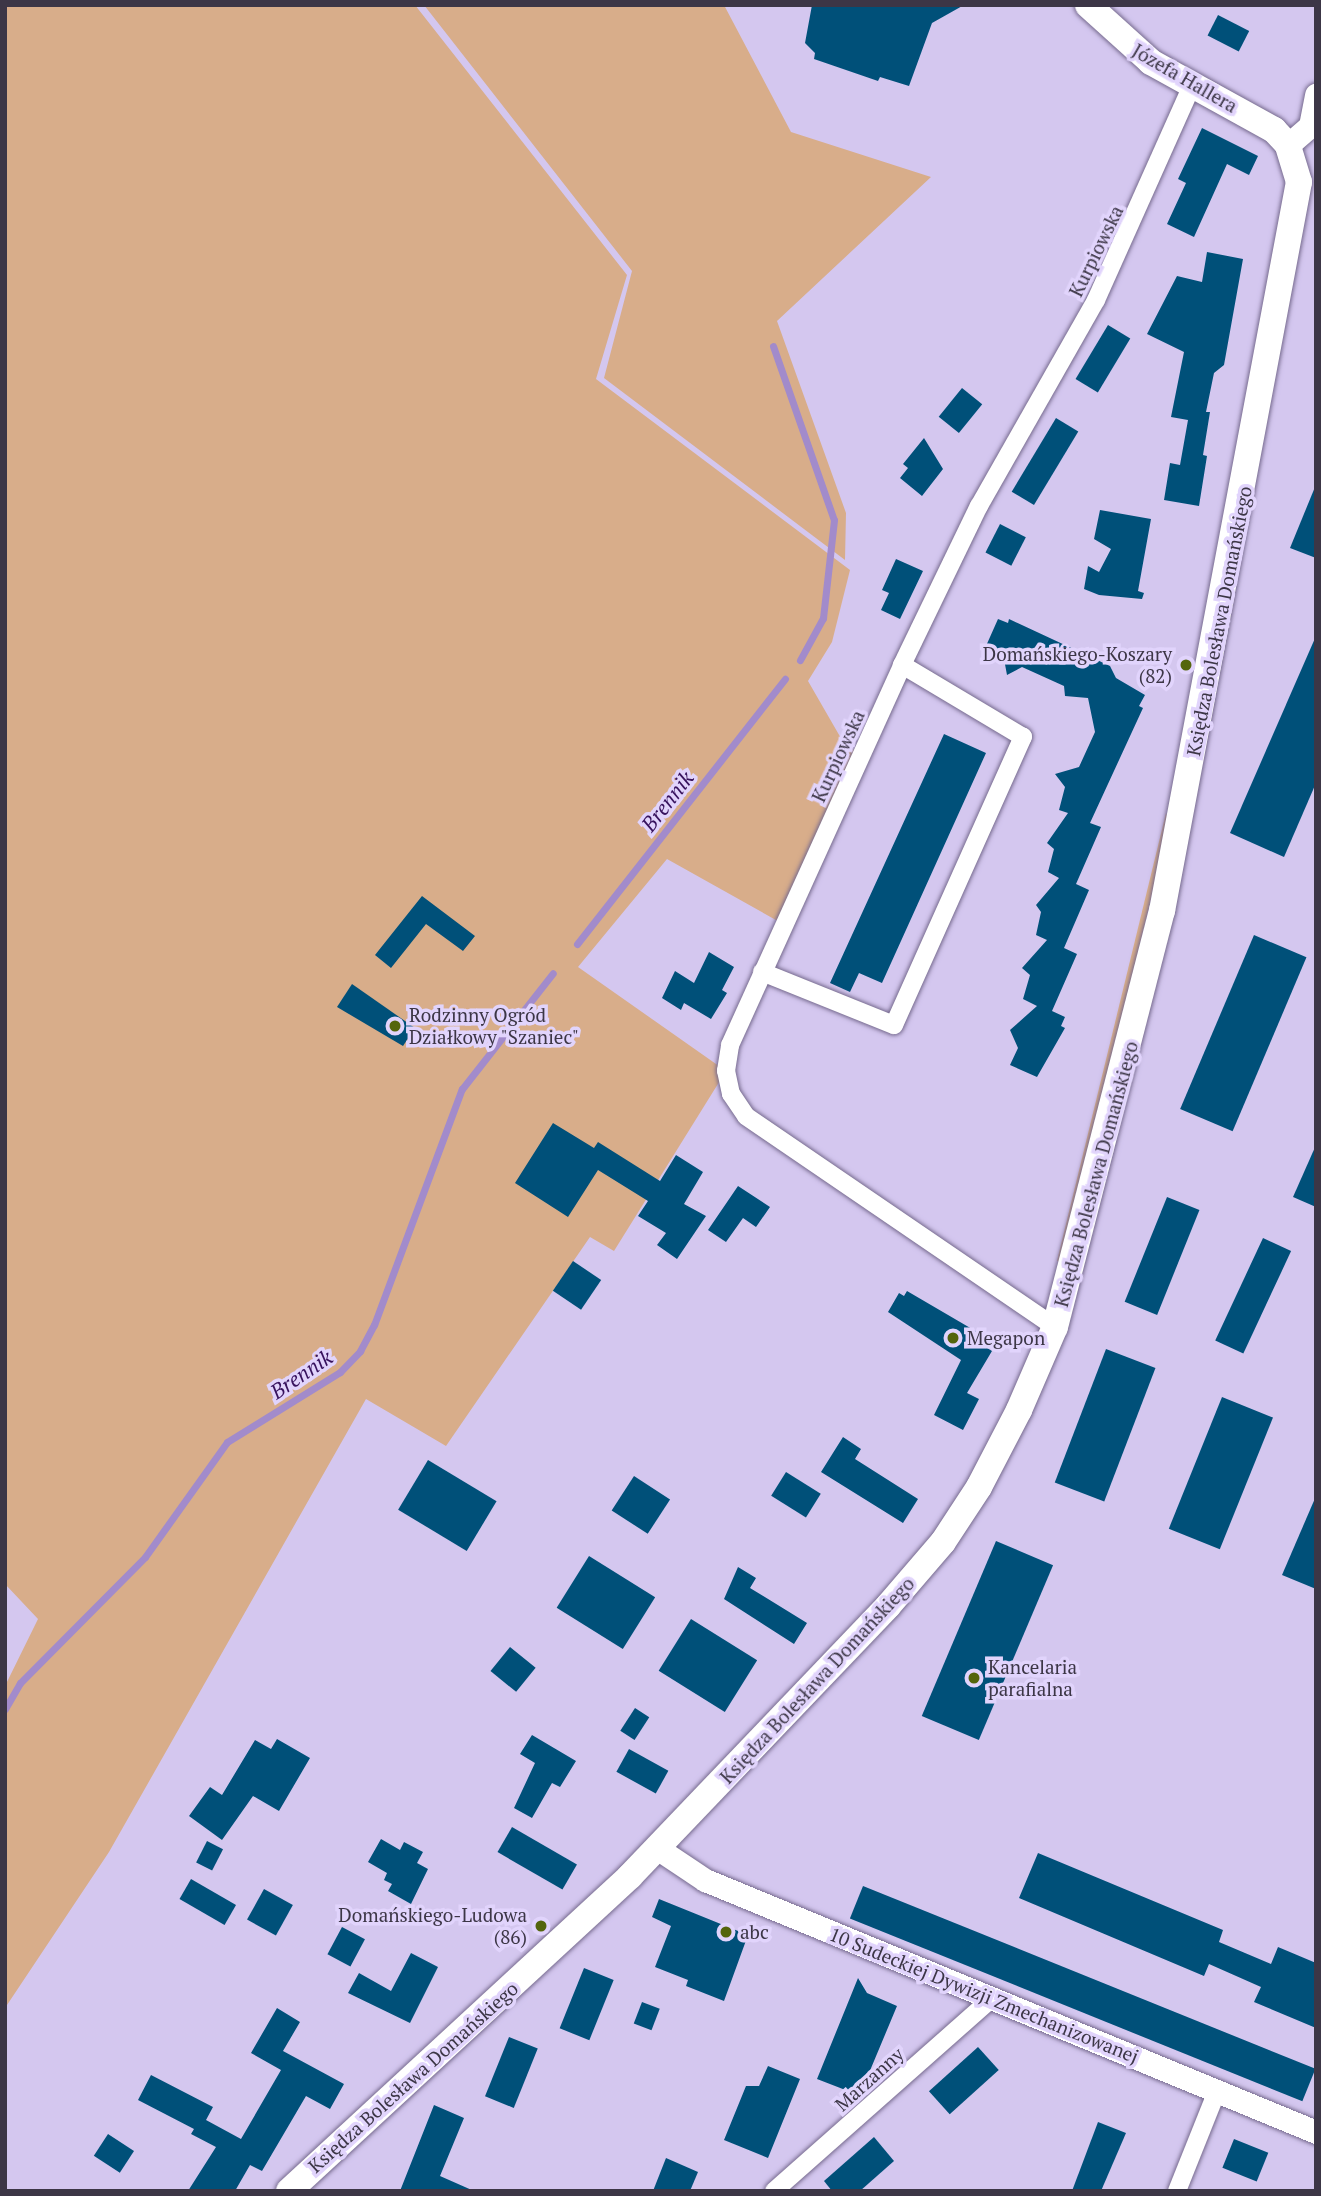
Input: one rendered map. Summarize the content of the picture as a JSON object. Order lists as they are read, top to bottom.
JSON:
{
  "streets": {
    "main road": ["Józefa Hallera", "Księdza Bolesława Domańskiego"],
    "street": ["Kurpiowska", "10 Sudeckiej Dywizji Zmechanizowanej", "Marzanny"]
  },
  "crossings": [
    ["Józefa Hallera", "Kurpiowska"],
    ["Józefa Hallera", "Księdza Bolesława Domańskiego"],
    ["Kurpiowska", "Księdza Bolesława Domańskiego"],
    ["Księdza Bolesława Domańskiego", "10 Sudeckiej Dywizji Zmechanizowanej"],
    ["10 Sudeckiej Dywizji Zmechanizowanej", "Marzanny"]
  ],
  "water": ["Brennik"],
  "places": [
    "Domańskiego-Koszary (82)",
    "Rodzinny Ogród Działkowy \"Szaniec\"",
    "Megapon",
    "Kancelaria parafialna",
    "Domańskiego-Ludowa (86)",
    "abc"
  ]
}
